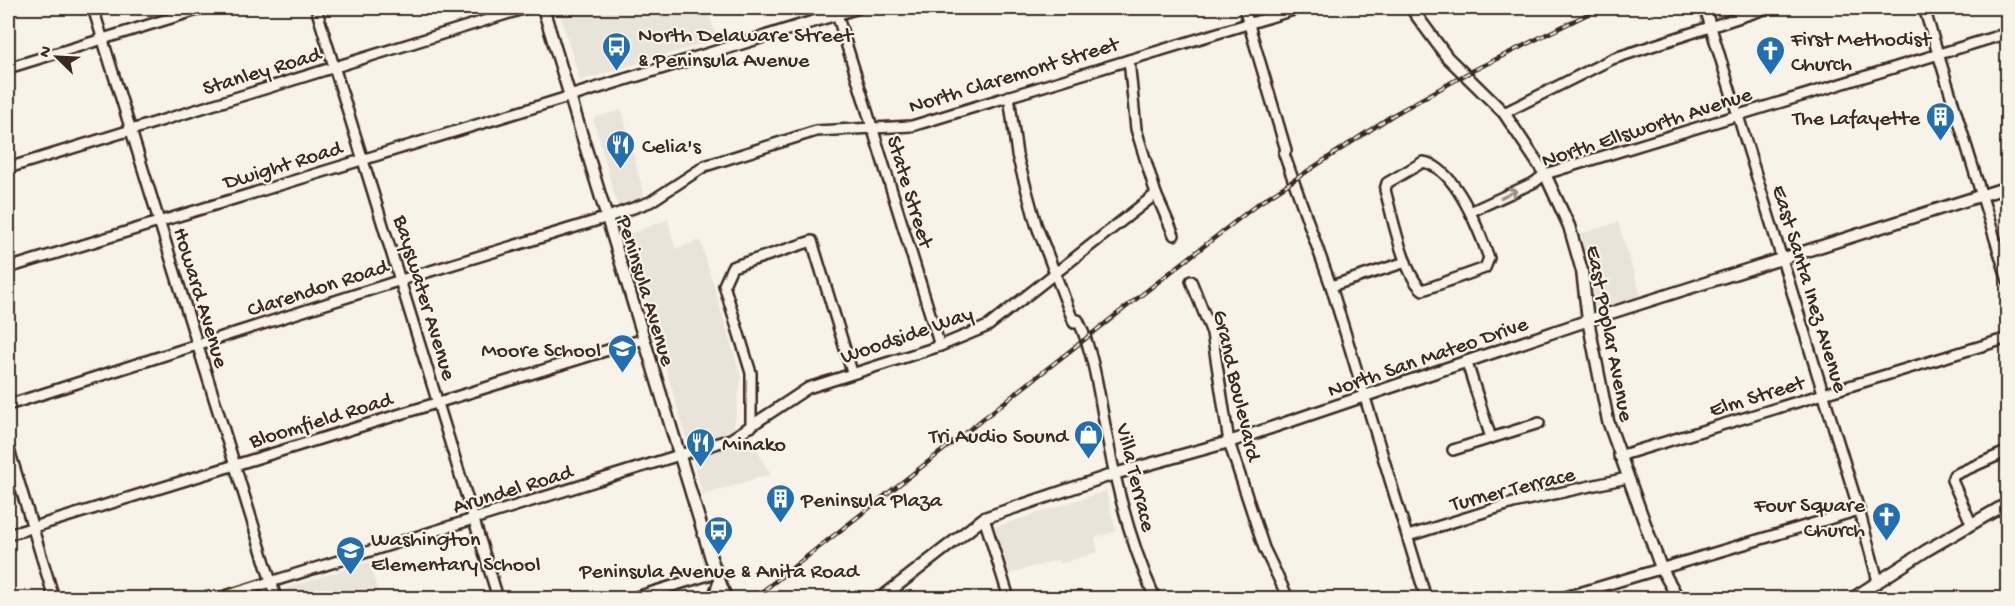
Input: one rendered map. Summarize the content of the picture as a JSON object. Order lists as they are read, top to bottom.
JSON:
{
  "streets": {
    "main road": ["Peninsula Avenue", "East Poplar Avenue", "North San Mateo Drive"],
    "street": [
      "Stanley Road",
      "North Claremont Street",
      "North Ellsworth Avenue",
      "Dwight Road",
      "State Street",
      "Clarendon Road",
      "East Santa Inez Avenue",
      "Howard Avenue",
      "Bayswater Avenue",
      "Woodside Way",
      "Grand Boulevard",
      "Elm Street",
      "Bloomfield Road",
      "Villa Terrace",
      "Arundel Road",
      "Turner Terrace"
    ]
  },
  "crossings": [
    ["Stanley Road", "Howard Avenue"],
    ["Stanley Road", "Bayswater Avenue"],
    ["North Claremont Street", "State Street"],
    ["North Claremont Street", "Clarendon Road"],
    ["North Claremont Street", "Peninsula Avenue"],
    ["North Claremont Street", "Villa Terrace"],
    ["North Ellsworth Avenue", "East Santa Inez Avenue"],
    ["North Ellsworth Avenue", "East Poplar Avenue"],
    ["Dwight Road", "Peninsula Avenue"],
    ["Dwight Road", "Howard Avenue"],
    ["Dwight Road", "Bayswater Avenue"],
    ["State Street", "Woodside Way"],
    ["Clarendon Road", "Peninsula Avenue"],
    ["Clarendon Road", "Howard Avenue"],
    ["Clarendon Road", "Bayswater Avenue"],
    ["East Santa Inez Avenue", "North San Mateo Drive"],
    ["East Santa Inez Avenue", "Elm Street"],
    ["Peninsula Avenue", "Woodside Way"],
    ["Peninsula Avenue", "Bloomfield Road"],
    ["Peninsula Avenue", "Arundel Road"],
    ["Howard Avenue", "Bloomfield Road"],
    ["Howard Avenue", "Arundel Road"],
    ["Bayswater Avenue", "Bloomfield Road"],
    ["Bayswater Avenue", "Arundel Road"],
    ["Woodside Way", "Villa Terrace"],
    ["Woodside Way", "Arundel Road"],
    ["East Poplar Avenue", "North San Mateo Drive"],
    ["East Poplar Avenue", "Elm Street"],
    ["East Poplar Avenue", "Turner Terrace"],
    ["North San Mateo Drive", "Grand Boulevard"],
    ["North San Mateo Drive", "Villa Terrace"]
  ],
  "places": {
    "bus stop": ["North Delaware Street & Peninsula Avenue", "Peninsula Avenue & Anita Road"],
    "church": ["First Methodist Church", "Four Square Church"],
    "building": ["The Lafayette", "Peninsula Plaza"],
    "restaurant": ["Celia's", "Minako"],
    "school or university": ["Moore School", "Washington Elementary School"],
    "shop": ["Tri Audio Sound"]
  },
  "north": "top left"
}
